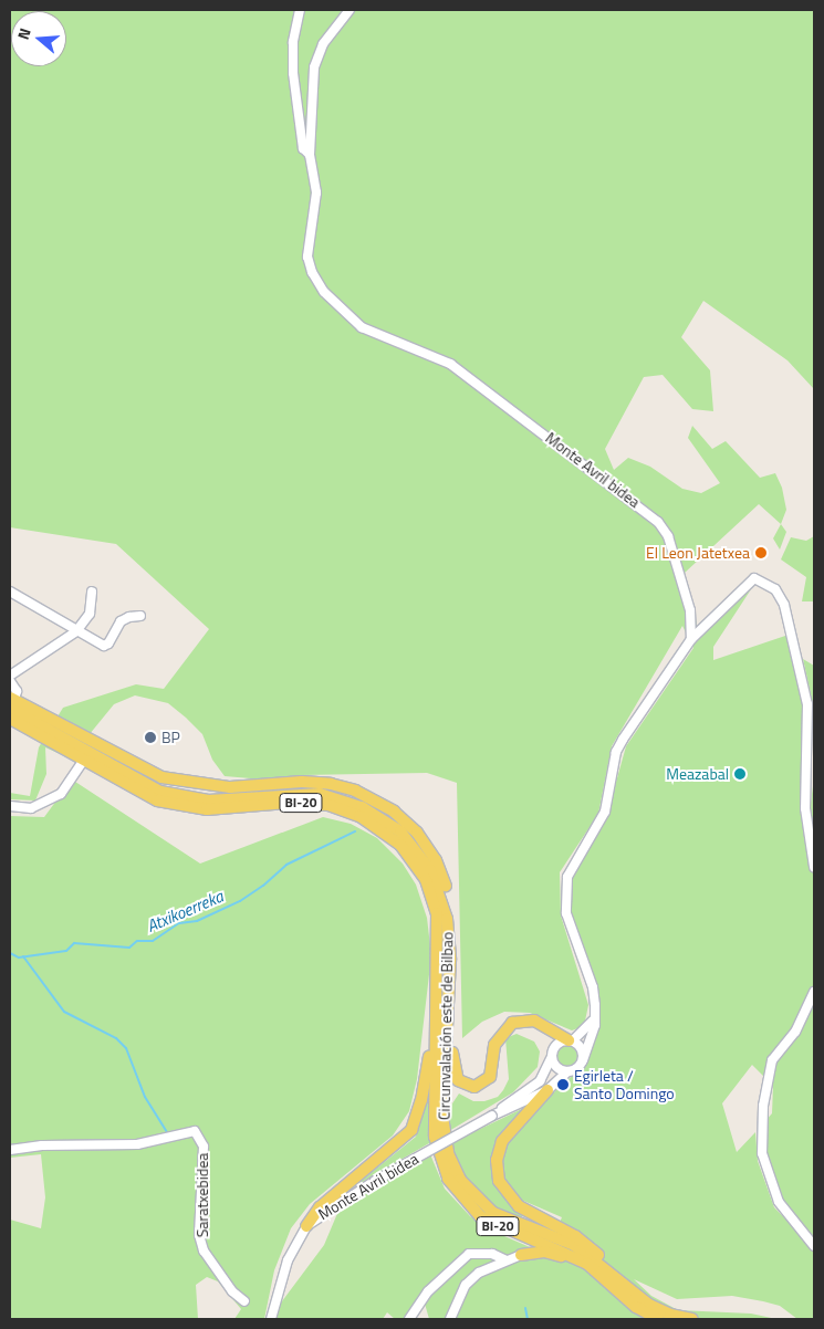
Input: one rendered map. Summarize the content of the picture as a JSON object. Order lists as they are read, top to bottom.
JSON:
{
  "streets": {
    "main road": ["BI-20", "Circunvalación este de Bilbao"],
    "street": ["Monte Avril bidea", "Saratxebidea"]
  },
  "water": ["Atxikoerreka"],
  "places": [
    "El Leon Jatetxea",
    "BP",
    "Meazabal",
    "Egirleta / Santo Domingo"
  ],
  "north": "left"
}
